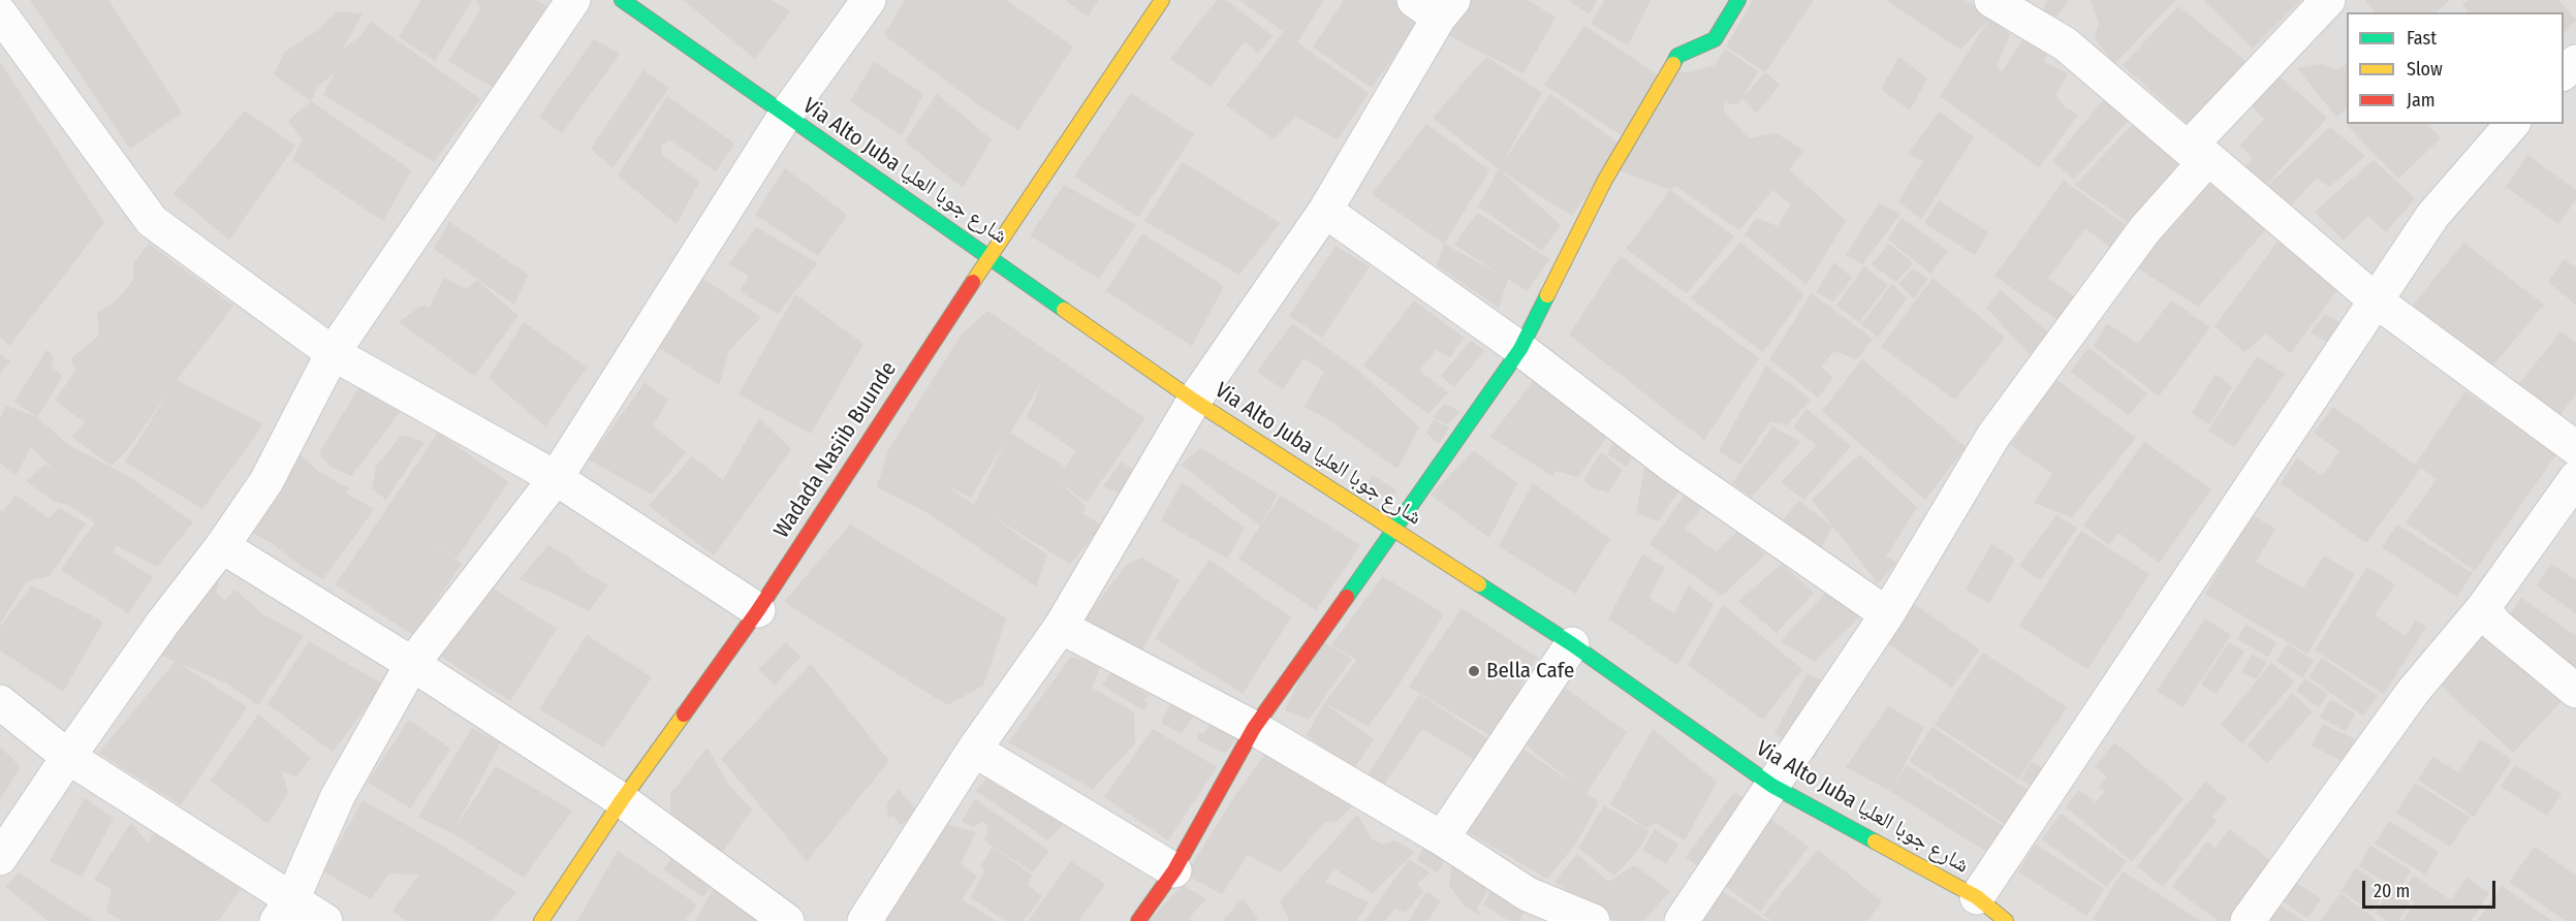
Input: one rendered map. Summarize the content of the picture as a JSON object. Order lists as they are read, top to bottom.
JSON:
{
  "streets": {
    "street": ["Via Alto Juba شارع جوبا العليا", "Wadada Nasiib Buunde"]
  },
  "crossings": [
    ["Via Alto Juba شارع جوبا العليا", "Wadada Nasiib Buunde"]
  ],
  "places": ["Bella Cafe"],
  "legend": ["Fast", "Slow", "Jam"],
  "scale_bar": "20 m"
}
